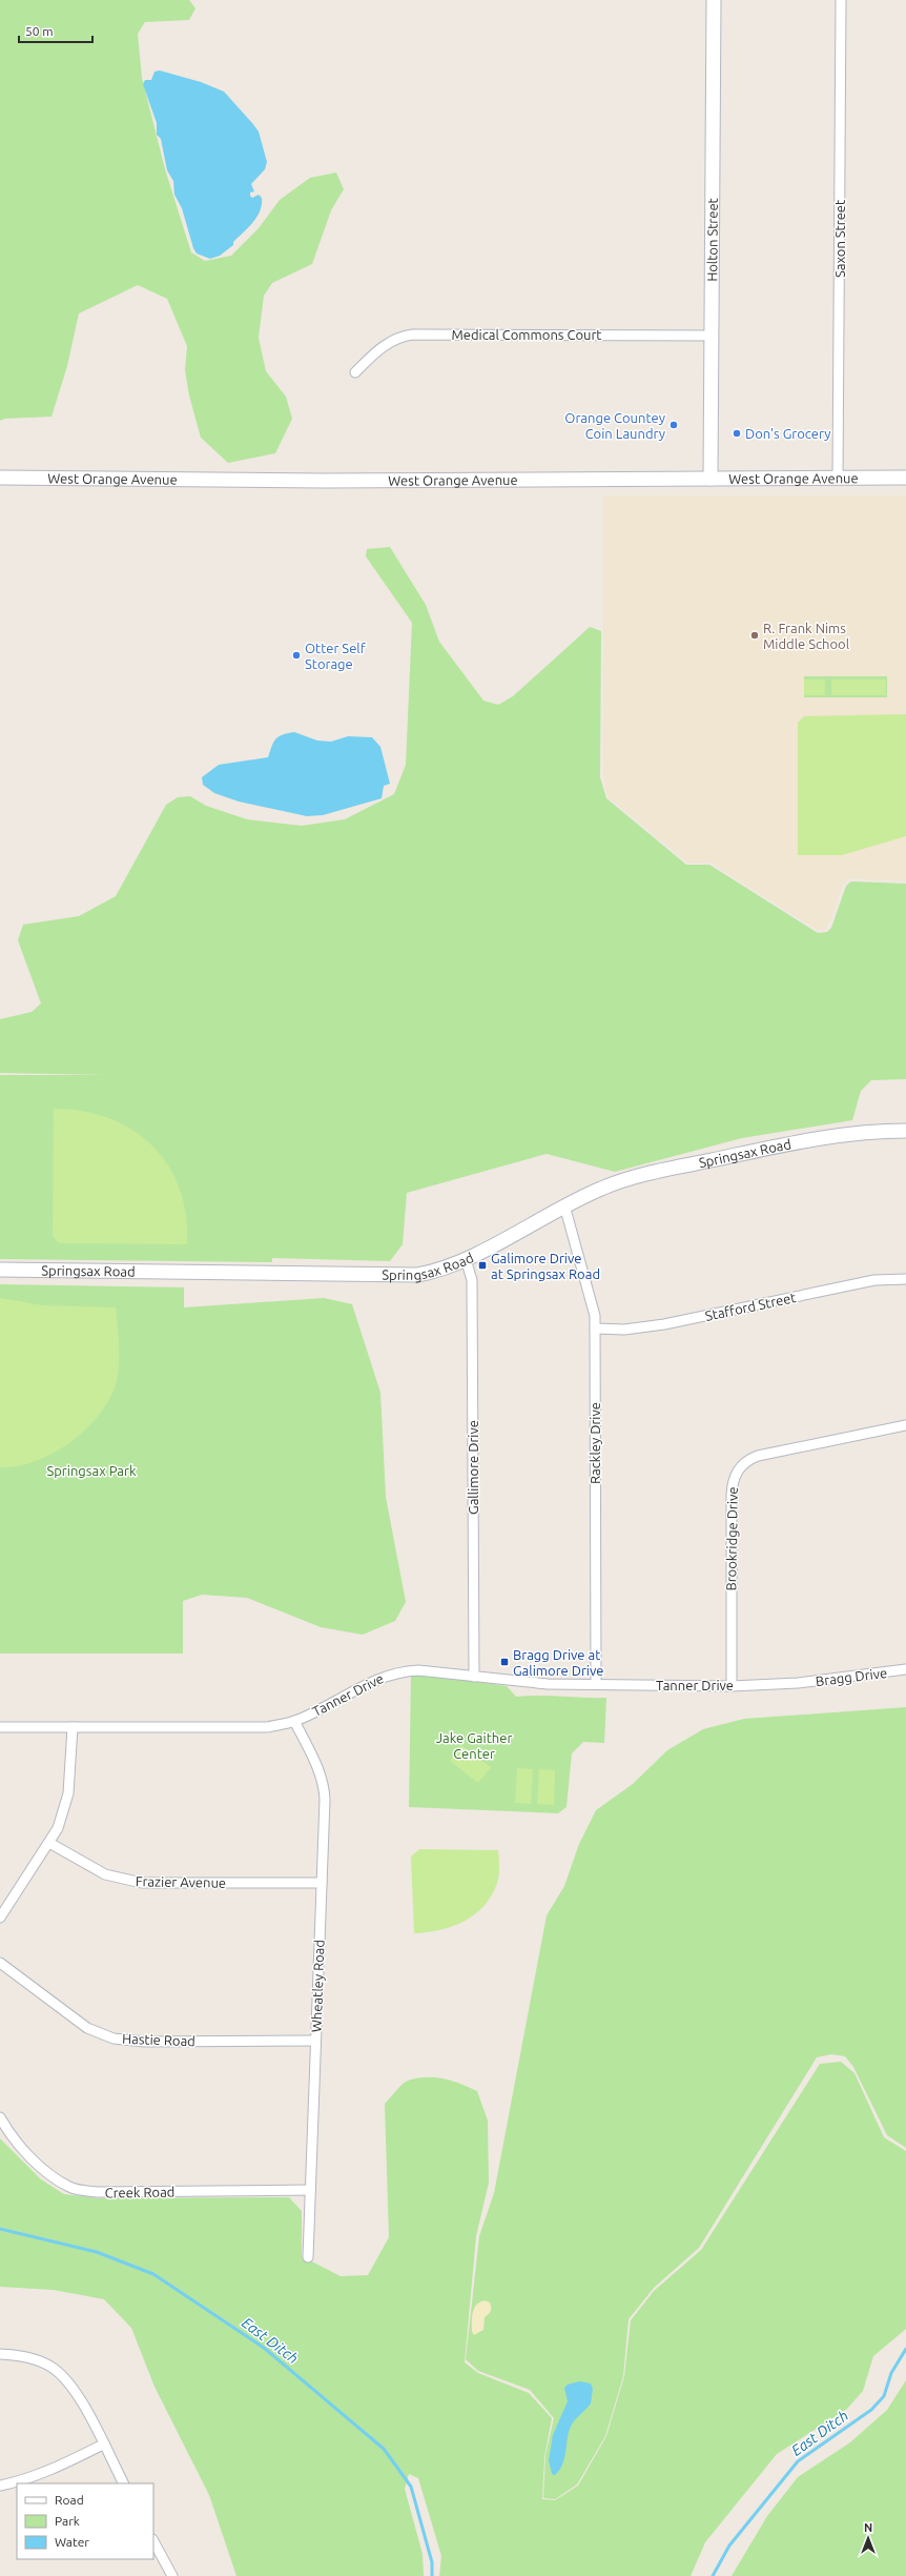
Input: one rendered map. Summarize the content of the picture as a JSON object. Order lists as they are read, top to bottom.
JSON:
{
  "streets": {
    "street": [
      "Saxon Street",
      "Holton Street",
      "Medical Commons Court",
      "West Orange Avenue",
      "Springsax Road",
      "Stafford Street",
      "Rackley Drive",
      "Gallimore Drive",
      "Brookridge Drive",
      "Bragg Drive",
      "Tanner Drive",
      "Frazier Avenue",
      "Wheatley Road",
      "Hastie Road",
      "Creek Road"
    ]
  },
  "crossings": [
    ["Saxon Street", "West Orange Avenue"],
    ["Holton Street", "Medical Commons Court"],
    ["Holton Street", "West Orange Avenue"],
    ["Springsax Road", "Rackley Drive"],
    ["Springsax Road", "Gallimore Drive"],
    ["Stafford Street", "Rackley Drive"],
    ["Rackley Drive", "Tanner Drive"],
    ["Gallimore Drive", "Tanner Drive"],
    ["Brookridge Drive", "Tanner Drive"],
    ["Bragg Drive", "Tanner Drive"],
    ["Tanner Drive", "Wheatley Road"],
    ["Frazier Avenue", "Wheatley Road"],
    ["Wheatley Road", "Hastie Road"],
    ["Wheatley Road", "Creek Road"]
  ],
  "water": ["East Ditch"],
  "parks": ["Springsax Park", "Jake Gaither Center"],
  "places": {
    "other": [
      "Orange Countey Coin Laundry",
      "Don's Grocery",
      "R. Frank Nims Middle School",
      "Otter Self Storage"
    ],
    "transit": ["Galimore Drive at Springsax Road", "Bragg Drive at Galimore Drive"]
  },
  "legend": ["Road", "Park", "Water"],
  "scale_bar": "50 m",
  "north": "top"
}
